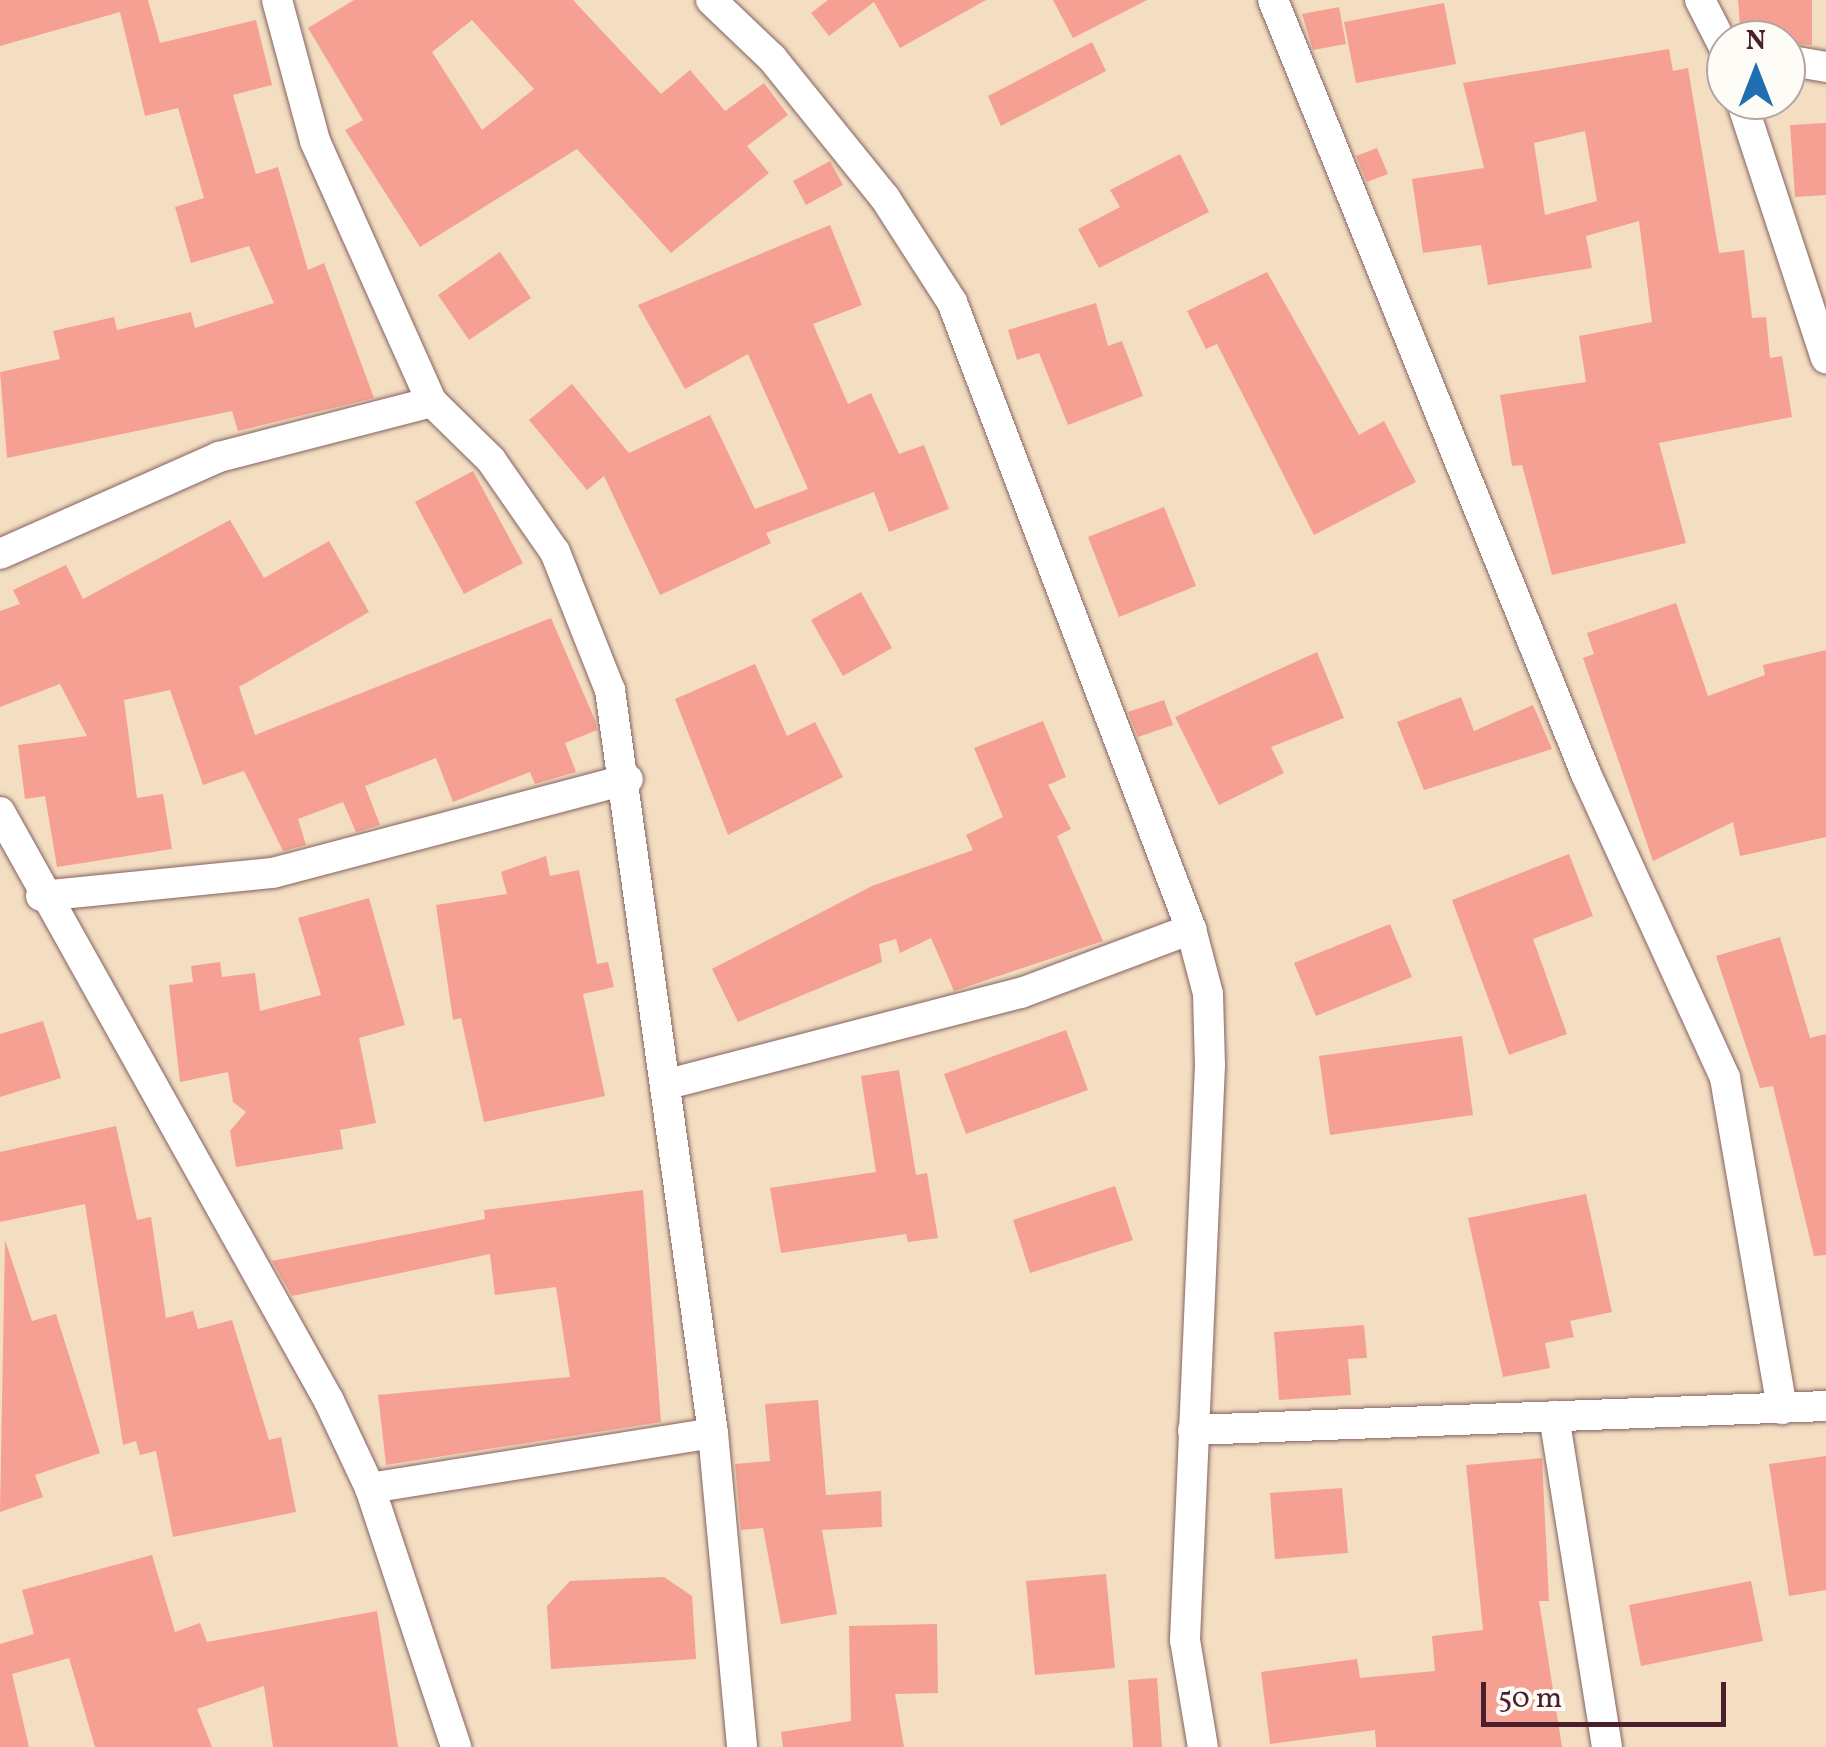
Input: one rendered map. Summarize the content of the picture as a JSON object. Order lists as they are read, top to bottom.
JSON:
{
  "scale_bar": "50 m",
  "north": "top"
}
